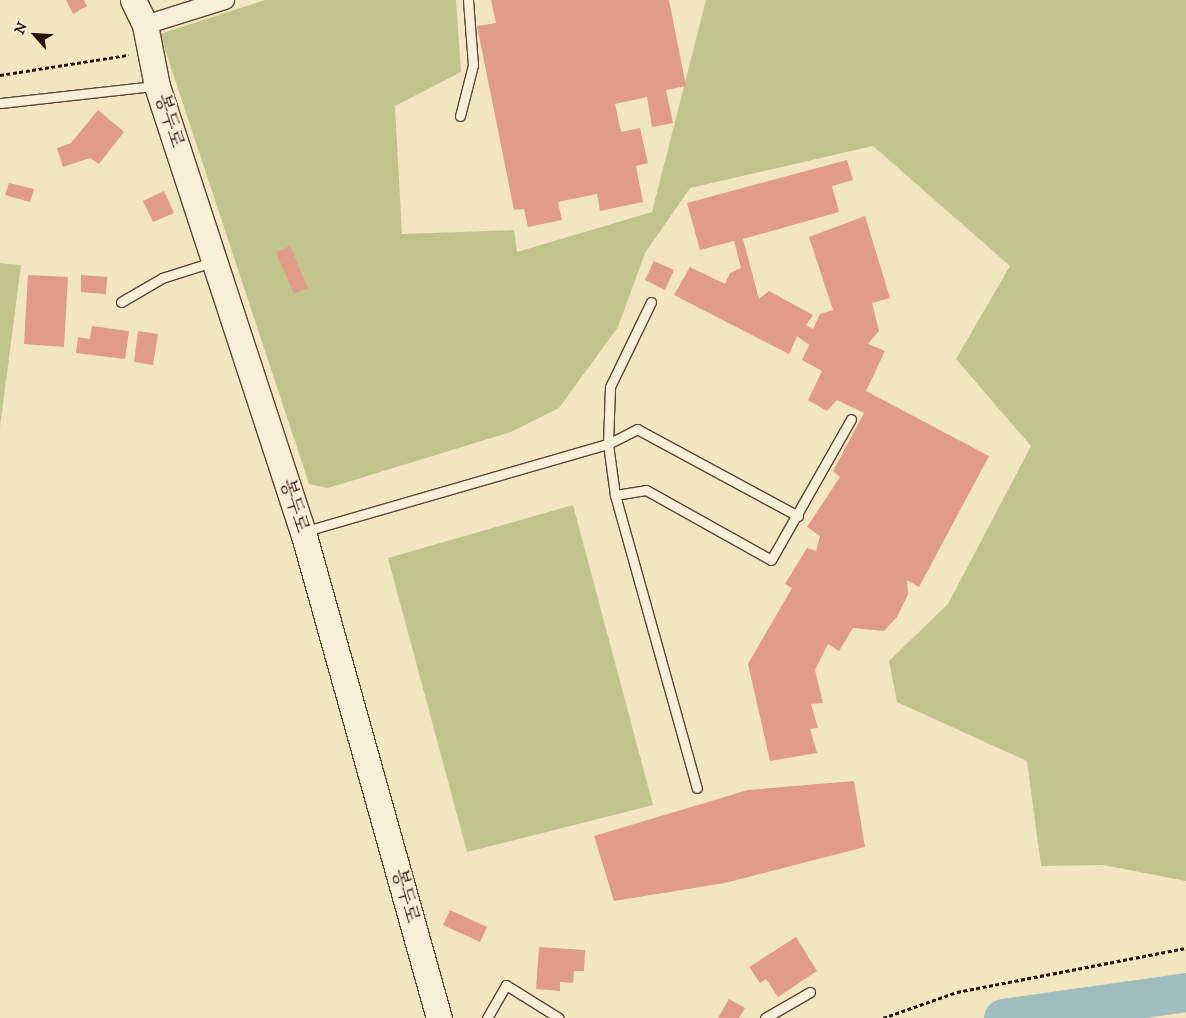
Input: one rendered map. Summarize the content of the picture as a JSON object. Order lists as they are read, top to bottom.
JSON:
{
  "streets": {
    "main road": ["봉두로"]
  },
  "north": "top left"
}
